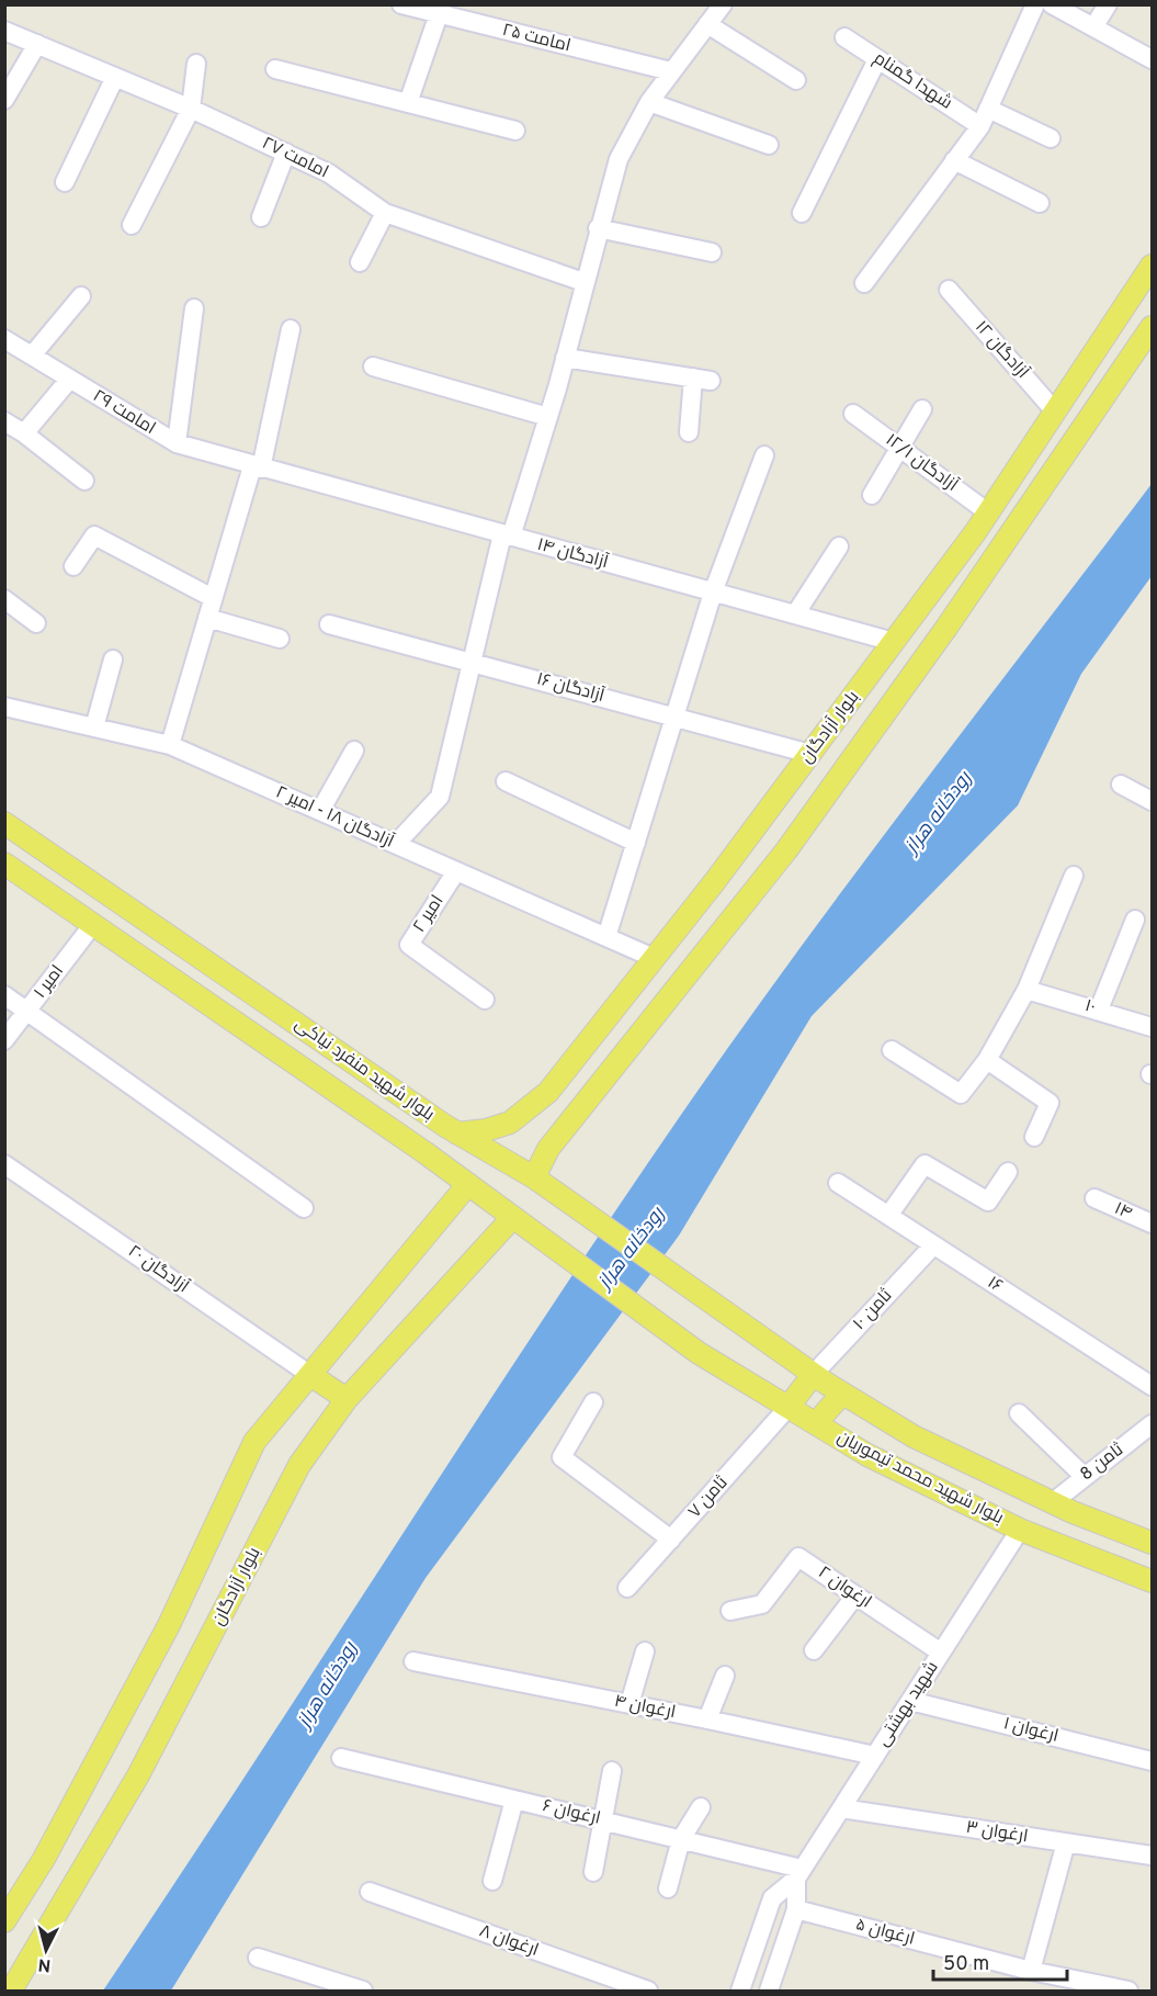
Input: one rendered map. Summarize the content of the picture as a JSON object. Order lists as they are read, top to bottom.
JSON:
{
  "streets": {
    "main road": ["بلوار آزادگان", "بلوار شهید منفرد نیاکی", "بلوار شهید محمد تیموریان"],
    "street": [
      "امامت ۲۵",
      "شهدا گمنام",
      "امامت ۲۷",
      "آزادگان ۱۲",
      "امامت ۲۹",
      "آزادگان ۱۲/۱",
      "آزادگان ۱۴",
      "آزادگان ۱۶",
      "آزادگان ۱۸ - امیر ۲",
      "امیر ۲",
      "امیر ۱",
      "۱۰",
      "۱۴",
      "آزادگان ۲۰",
      "۱۶",
      "ثامن ۱۰",
      "ثامن 8",
      "ثامن ۷",
      "ارغوان ۲",
      "شهید بهشتی",
      "ارغوان ۴",
      "ارغوان ۱",
      "ارغوان ۶",
      "ارغوان ۳",
      "ارغوان ۵",
      "ارغوان ۸"
    ]
  },
  "crossings": [
    ["آزادگان ۱۲", "بلوار آزادگان"],
    ["امامت ۲۹", "آزادگان ۱۴"],
    ["آزادگان ۱۲/۱", "بلوار آزادگان"],
    ["آزادگان ۱۴", "بلوار آزادگان"],
    ["آزادگان ۱۶", "بلوار آزادگان"],
    ["بلوار آزادگان", "آزادگان ۱۸ - امیر ۲"],
    ["بلوار آزادگان", "بلوار شهید منفرد نیاکی"],
    ["آزادگان ۱۸ - امیر ۲", "امیر ۲"],
    ["امیر ۱", "بلوار شهید منفرد نیاکی"],
    ["بلوار شهید منفرد نیاکی", "بلوار شهید محمد تیموریان"],
    ["۱۶", "ثامن ۱۰"],
    ["ثامن ۱۰", "بلوار شهید محمد تیموریان"],
    ["ثامن 8", "بلوار شهید محمد تیموریان"],
    ["بلوار شهید محمد تیموریان", "ثامن ۷"],
    ["بلوار شهید محمد تیموریان", "شهید بهشتی"],
    ["ارغوان ۲", "شهید بهشتی"],
    ["شهید بهشتی", "ارغوان ۴"],
    ["شهید بهشتی", "ارغوان ۱"],
    ["شهید بهشتی", "ارغوان ۶"],
    ["شهید بهشتی", "ارغوان ۳"]
  ],
  "water": ["رودخانه هراز"],
  "scale_bar": "50 m",
  "north": "bottom"
}
